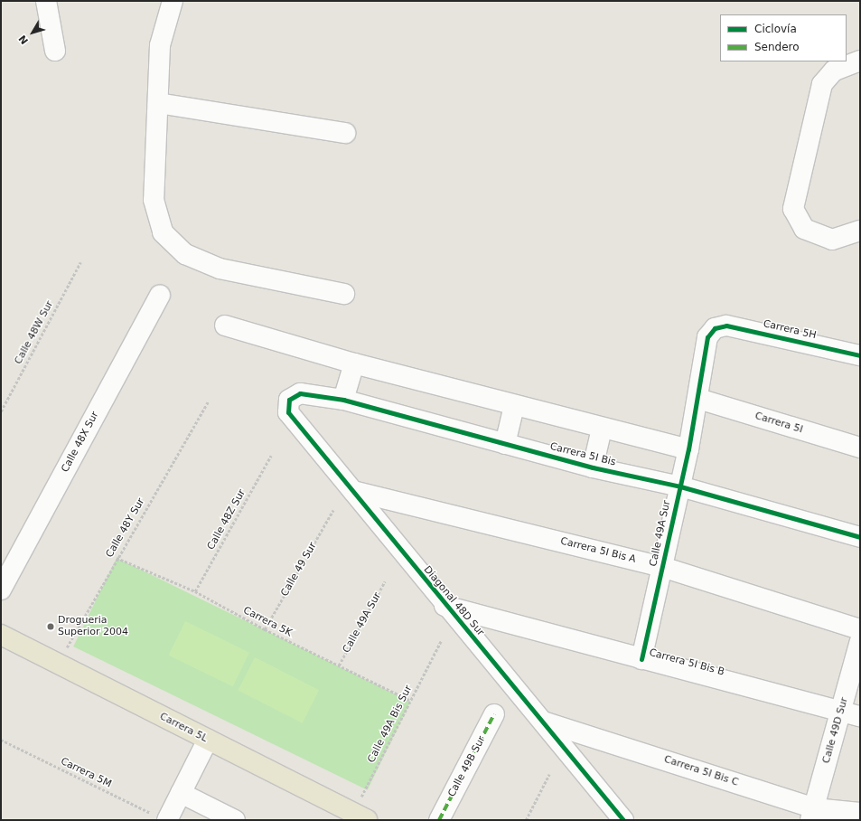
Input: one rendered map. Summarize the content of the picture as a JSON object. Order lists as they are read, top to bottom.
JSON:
{
  "streets": {
    "main road": ["Carrera 5L"],
    "street": [
      "Carrera 5H",
      "Carrera 5I",
      "Calle 48X Sur",
      "Carrera 5I Bis",
      "Calle 49A Sur",
      "Carrera 5I Bis A",
      "Diagonal 48D Sur",
      "Carrera 5I Bis B",
      "Calle 49D Sur",
      "Calle 49B Sur",
      "Carrera 5I Bis C"
    ],
    "path": [
      "Calle 48W Sur",
      "Calle 48Z Sur",
      "Calle 48Y Sur",
      "Calle 49 Sur",
      "Carrera 5K",
      "Calle 49A Bis Sur",
      "Carrera 5M"
    ]
  },
  "crossings": [
    ["Carrera 5H", "Calle 49A Sur"],
    ["Carrera 5I", "Calle 49A Sur"],
    ["Carrera 5I Bis", "Calle 49A Sur"],
    ["Carrera 5I Bis", "Diagonal 48D Sur"],
    ["Calle 48Z Sur", "Carrera 5K"],
    ["Calle 48Y Sur", "Carrera 5K"],
    ["Calle 48Y Sur", "Carrera 5L"],
    ["Calle 49A Sur", "Carrera 5I Bis A"],
    ["Calle 49A Sur", "Carrera 5K"],
    ["Calle 49A Sur", "Carrera 5I Bis B"],
    ["Carrera 5I Bis A", "Diagonal 48D Sur"],
    ["Calle 49 Sur", "Carrera 5K"],
    ["Diagonal 48D Sur", "Carrera 5I Bis B"],
    ["Diagonal 48D Sur", "Carrera 5I Bis C"],
    ["Carrera 5K", "Calle 49A Bis Sur"],
    ["Carrera 5I Bis B", "Calle 49D Sur"],
    ["Calle 49A Bis Sur", "Carrera 5L"],
    ["Calle 49D Sur", "Carrera 5I Bis C"]
  ],
  "places": ["Drogueria Superior 2004"],
  "legend": ["Ciclovía", "Sendero"],
  "north": "bottom left"
}
